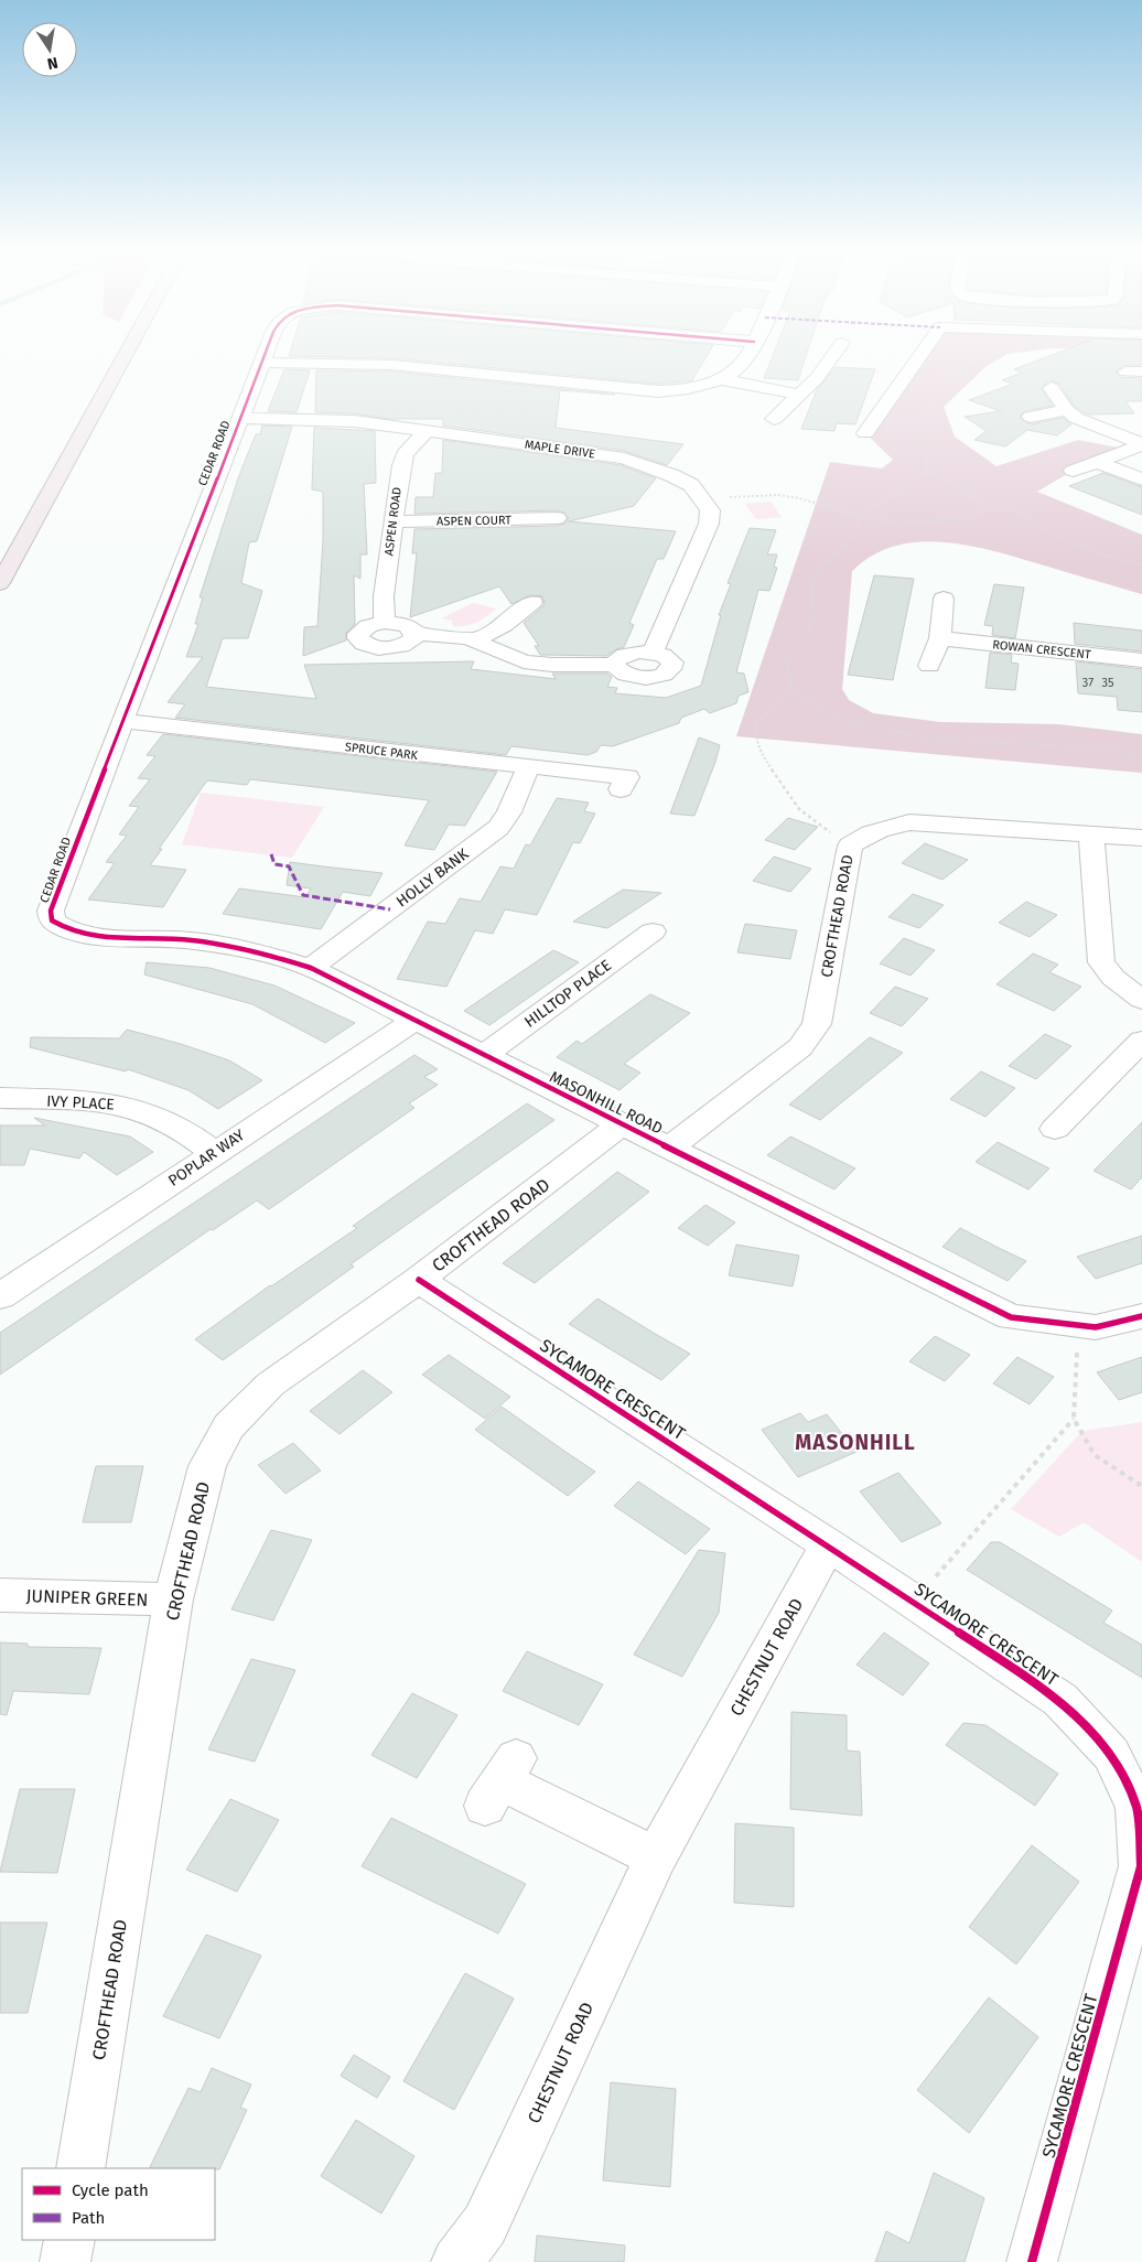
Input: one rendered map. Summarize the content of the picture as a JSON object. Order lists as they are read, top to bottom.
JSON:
{
  "streets": {
    "street": [
      "MAPLE DRIVE",
      "CEDAR ROAD",
      "ASPEN COURT",
      "ASPEN ROAD",
      "ROWAN CRESCENT",
      "SPRUCE PARK",
      "HOLLY BANK",
      "CROFTHEAD ROAD",
      "HILLTOP PLACE",
      "IVY PLACE",
      "MASONHILL ROAD",
      "POPLAR WAY",
      "SYCAMORE CRESCENT",
      "JUNIPER GREEN",
      "CHESTNUT ROAD"
    ]
  },
  "crossings": [
    ["MAPLE DRIVE", "CEDAR ROAD"],
    ["MAPLE DRIVE", "ASPEN ROAD"],
    ["CEDAR ROAD", "SPRUCE PARK"],
    ["CEDAR ROAD", "MASONHILL ROAD"],
    ["ASPEN COURT", "ASPEN ROAD"],
    ["SPRUCE PARK", "HOLLY BANK"],
    ["HOLLY BANK", "MASONHILL ROAD"],
    ["CROFTHEAD ROAD", "MASONHILL ROAD"],
    ["CROFTHEAD ROAD", "SYCAMORE CRESCENT"],
    ["CROFTHEAD ROAD", "JUNIPER GREEN"],
    ["HILLTOP PLACE", "MASONHILL ROAD"],
    ["IVY PLACE", "POPLAR WAY"],
    ["MASONHILL ROAD", "POPLAR WAY"],
    ["SYCAMORE CRESCENT", "CHESTNUT ROAD"]
  ],
  "districts": ["MASONHILL"],
  "house_numbers": ["37", "35"],
  "legend": ["Cycle path", "Path"],
  "north": "bottom"
}
